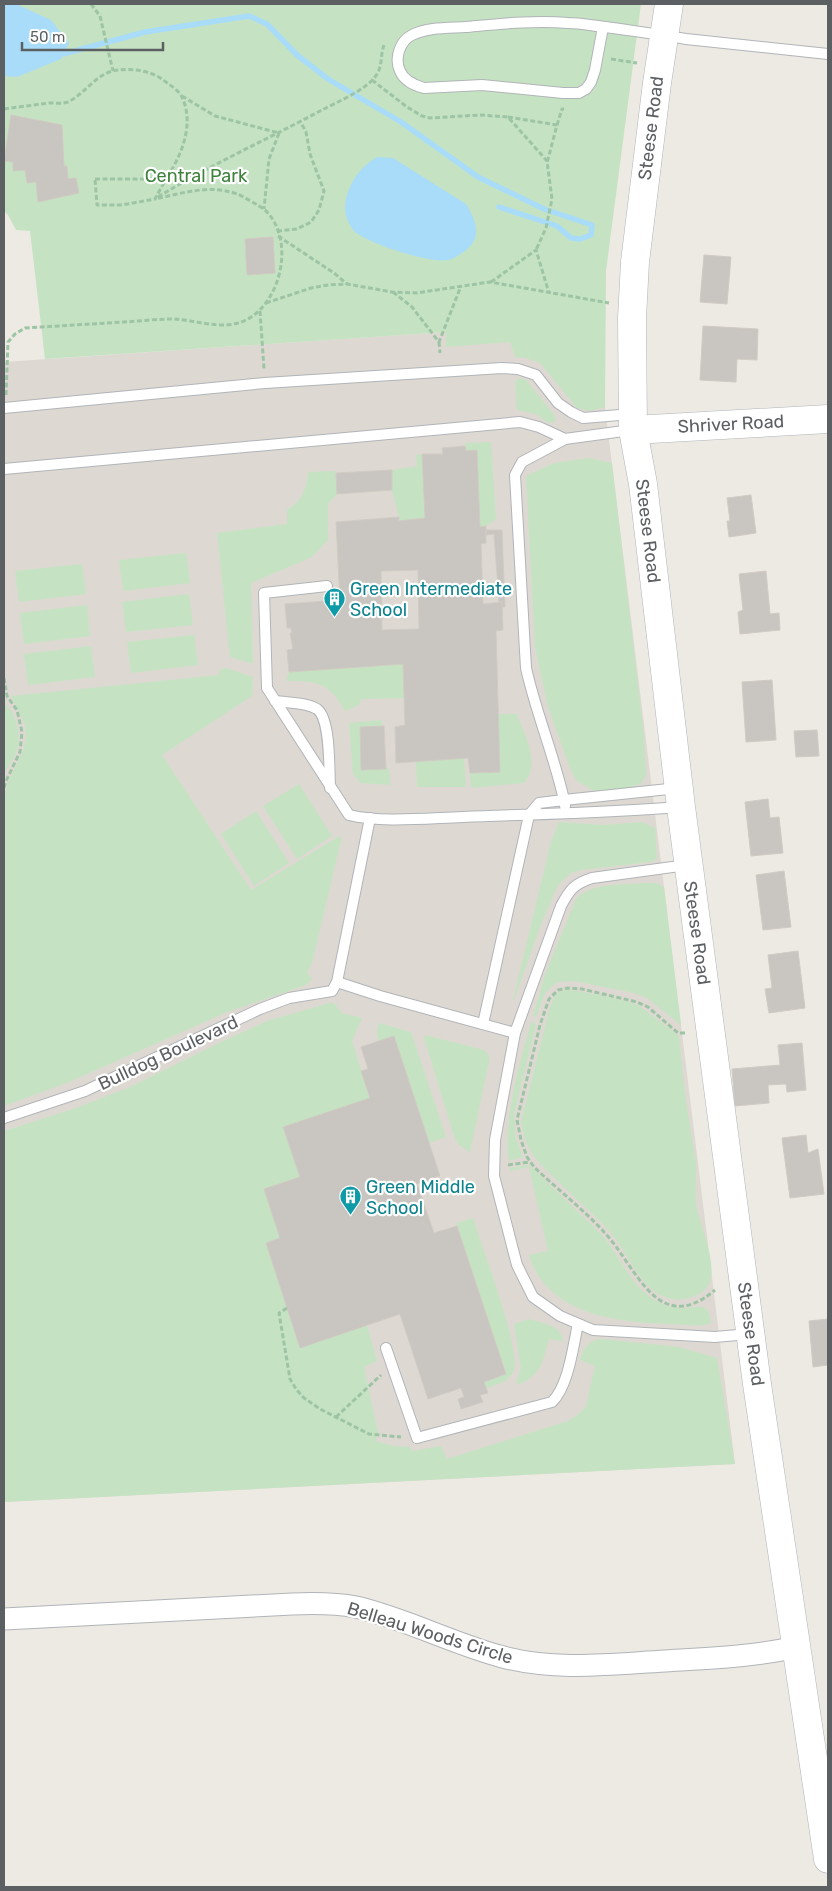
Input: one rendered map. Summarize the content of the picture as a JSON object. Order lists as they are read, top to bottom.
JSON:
{
  "streets": {
    "street": ["Steese Road", "Shriver Road", "Belleau Woods Circle"],
    "lane": ["Bulldog Boulevard"]
  },
  "crossings": [
    ["Steese Road", "Shriver Road"],
    ["Steese Road", "Belleau Woods Circle"]
  ],
  "parks": ["Central Park"],
  "places": {
    "building": ["Green Intermediate School", "Green Middle School"]
  },
  "scale_bar": "50 m"
}
